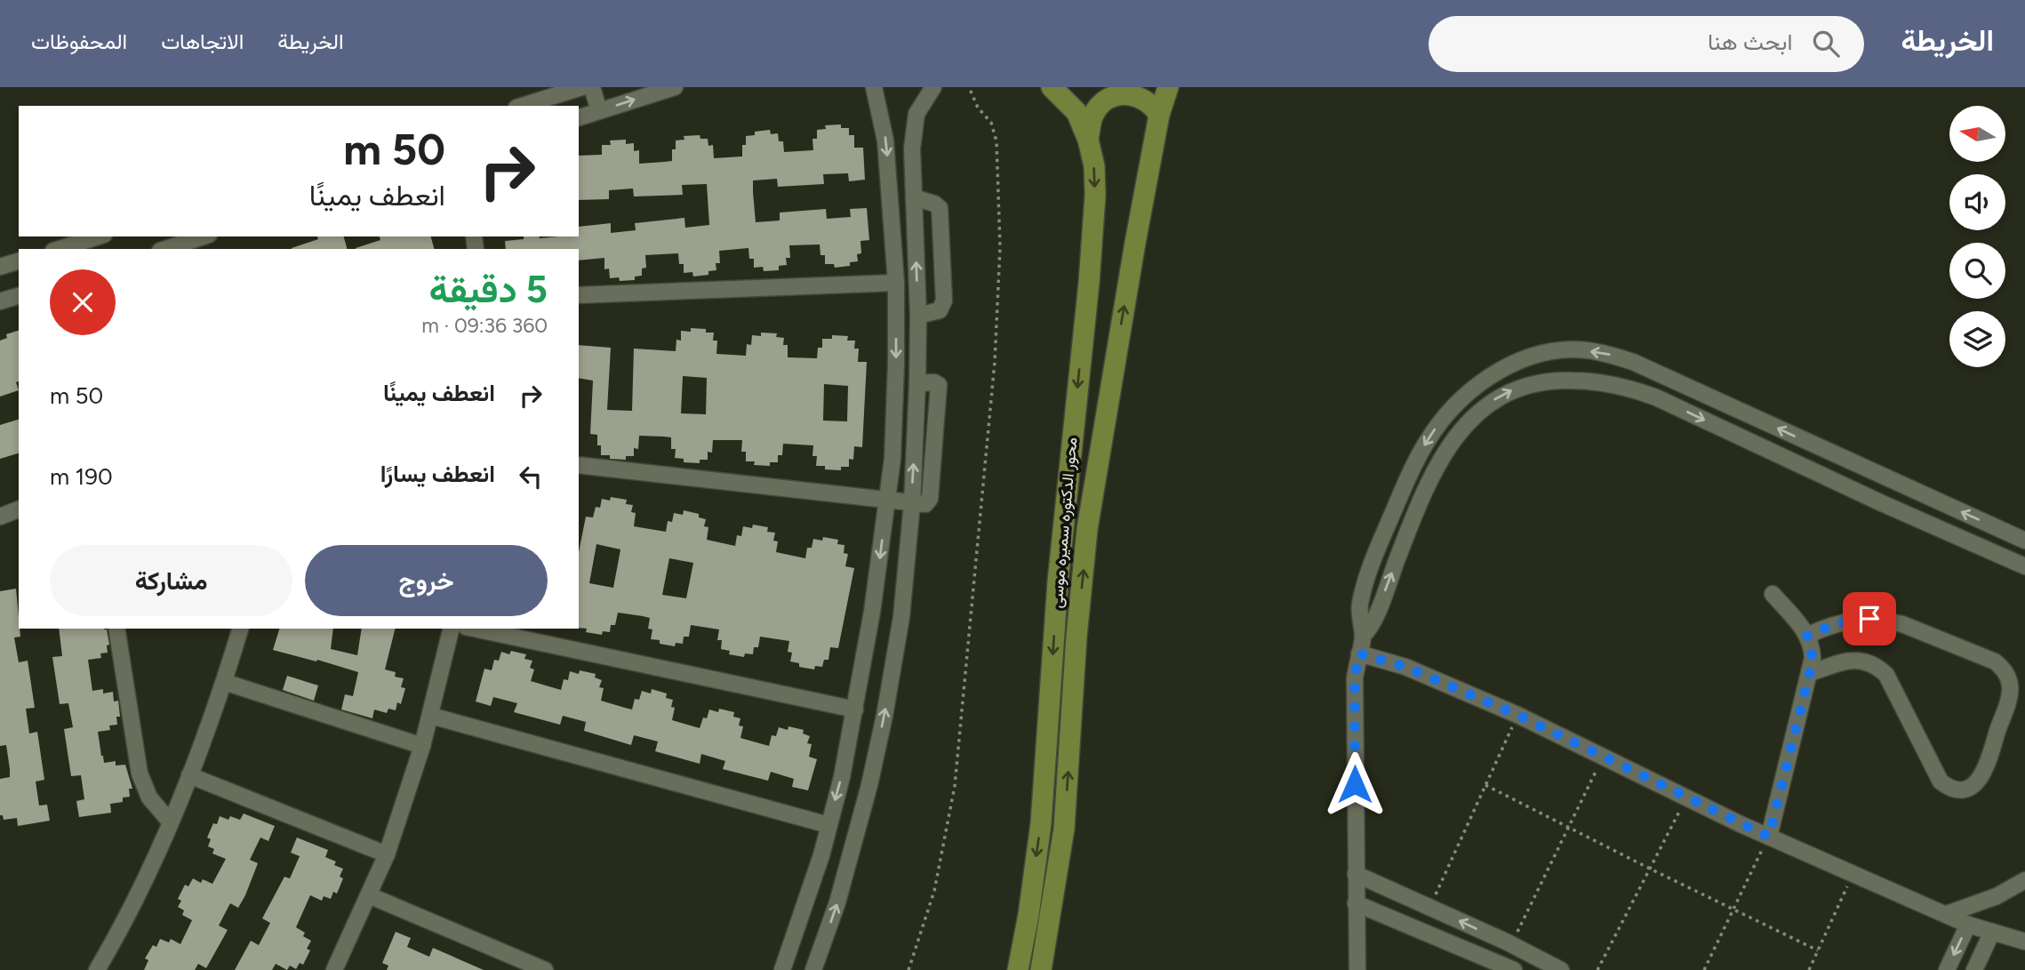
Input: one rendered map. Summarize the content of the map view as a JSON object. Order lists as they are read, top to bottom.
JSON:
{
  "streets": {
    "main road": ["محور الدكتوره سميره موسى"]
  },
  "north": "left",
  "page": {
    "header": "الخريطة",
    "search": "ابحث هنا",
    "nav": ["الخريطة", "الاتجاهات", "المحفوظات"],
    "turn": ["50 m", "انعطف يمينًا"],
    "heading": ["5 دقيقة", "360 m · 09:36"],
    "list": [
      {
        "name": "انعطف يمينًا",
        "value": "50 m"
      },
      {
        "name": "انعطف يسارًا",
        "value": "190 m"
      }
    ],
    "buttons": ["خروج", "مشاركة"]
  }
}
